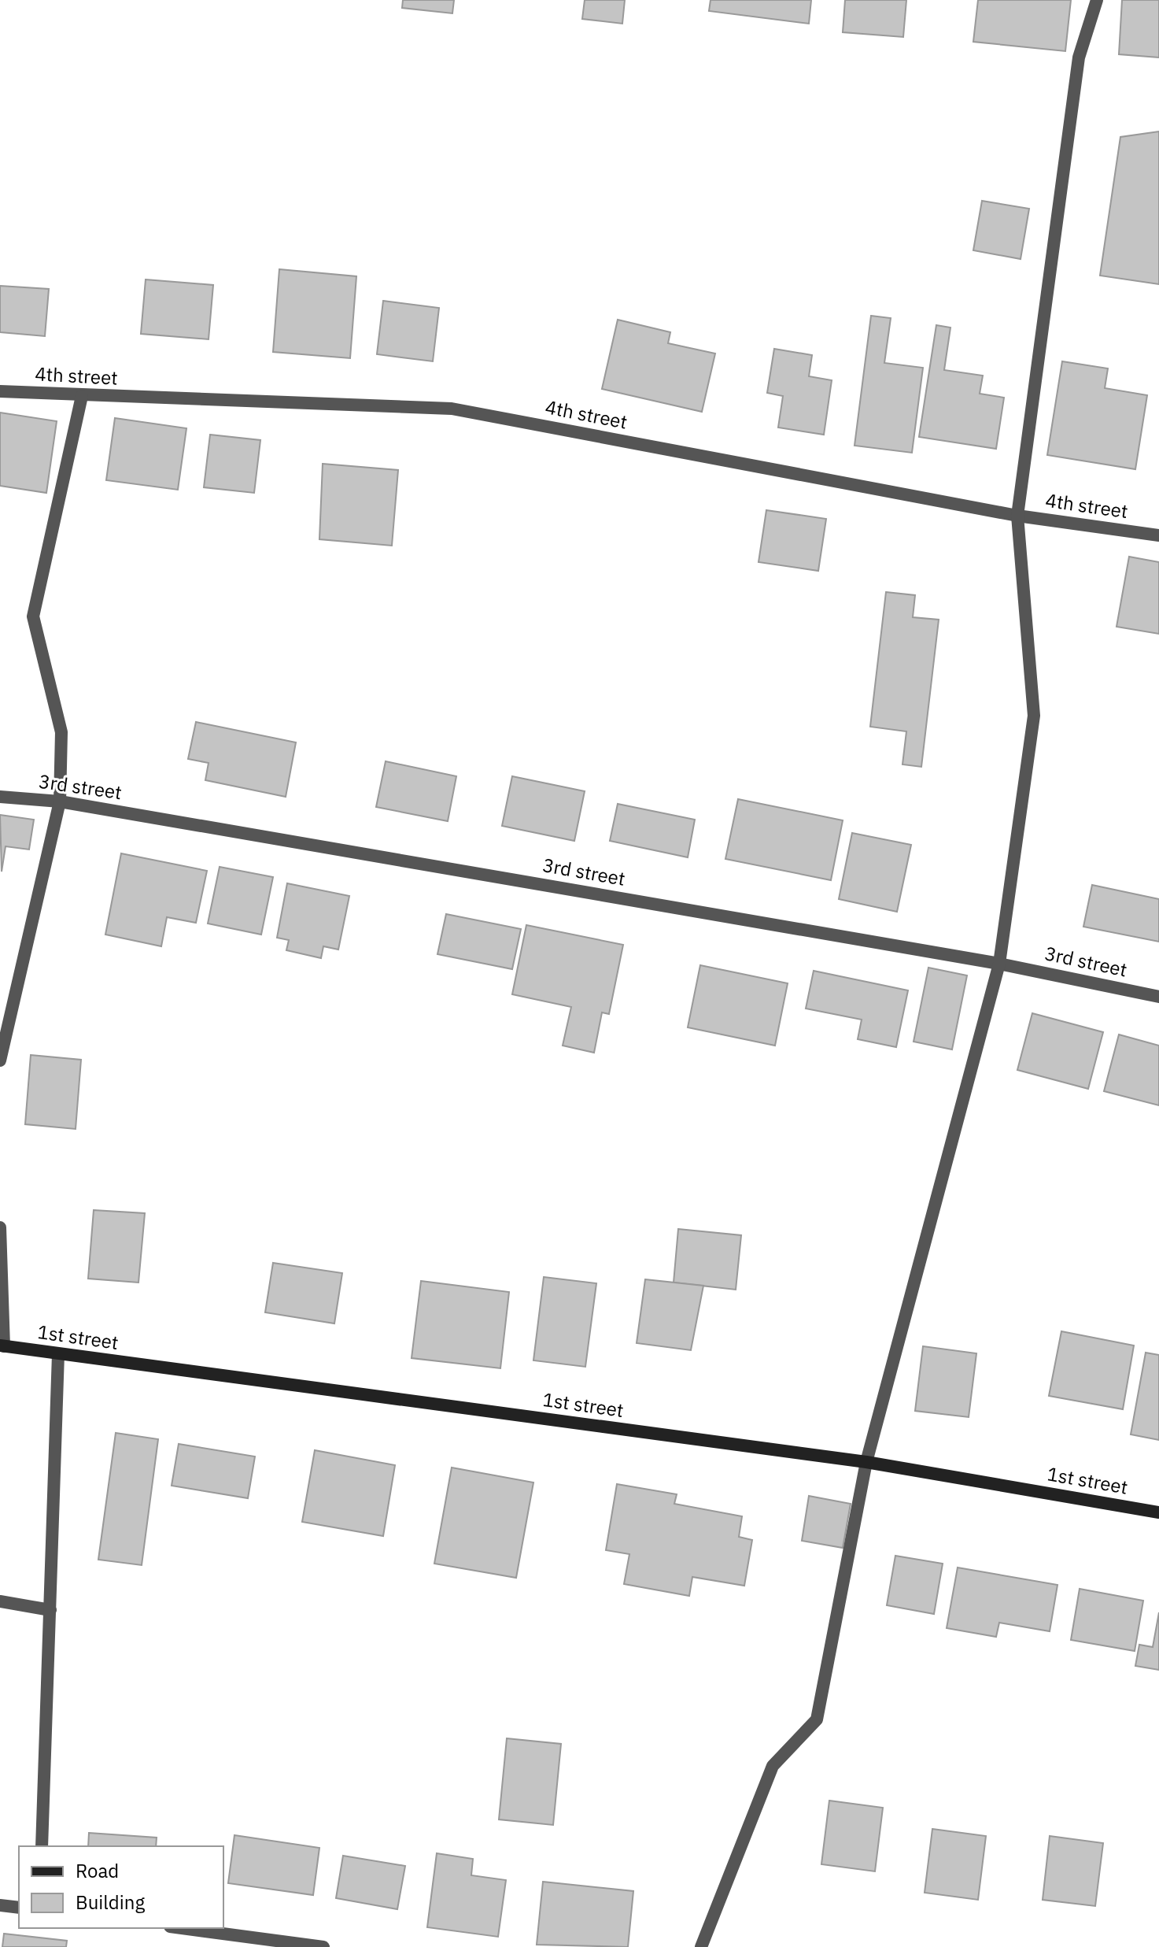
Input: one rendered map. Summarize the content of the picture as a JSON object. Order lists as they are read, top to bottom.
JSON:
{
  "streets": {
    "main road": ["1st street"],
    "street": ["4th street", "3rd street"]
  },
  "legend": ["Road", "Building"]
}
